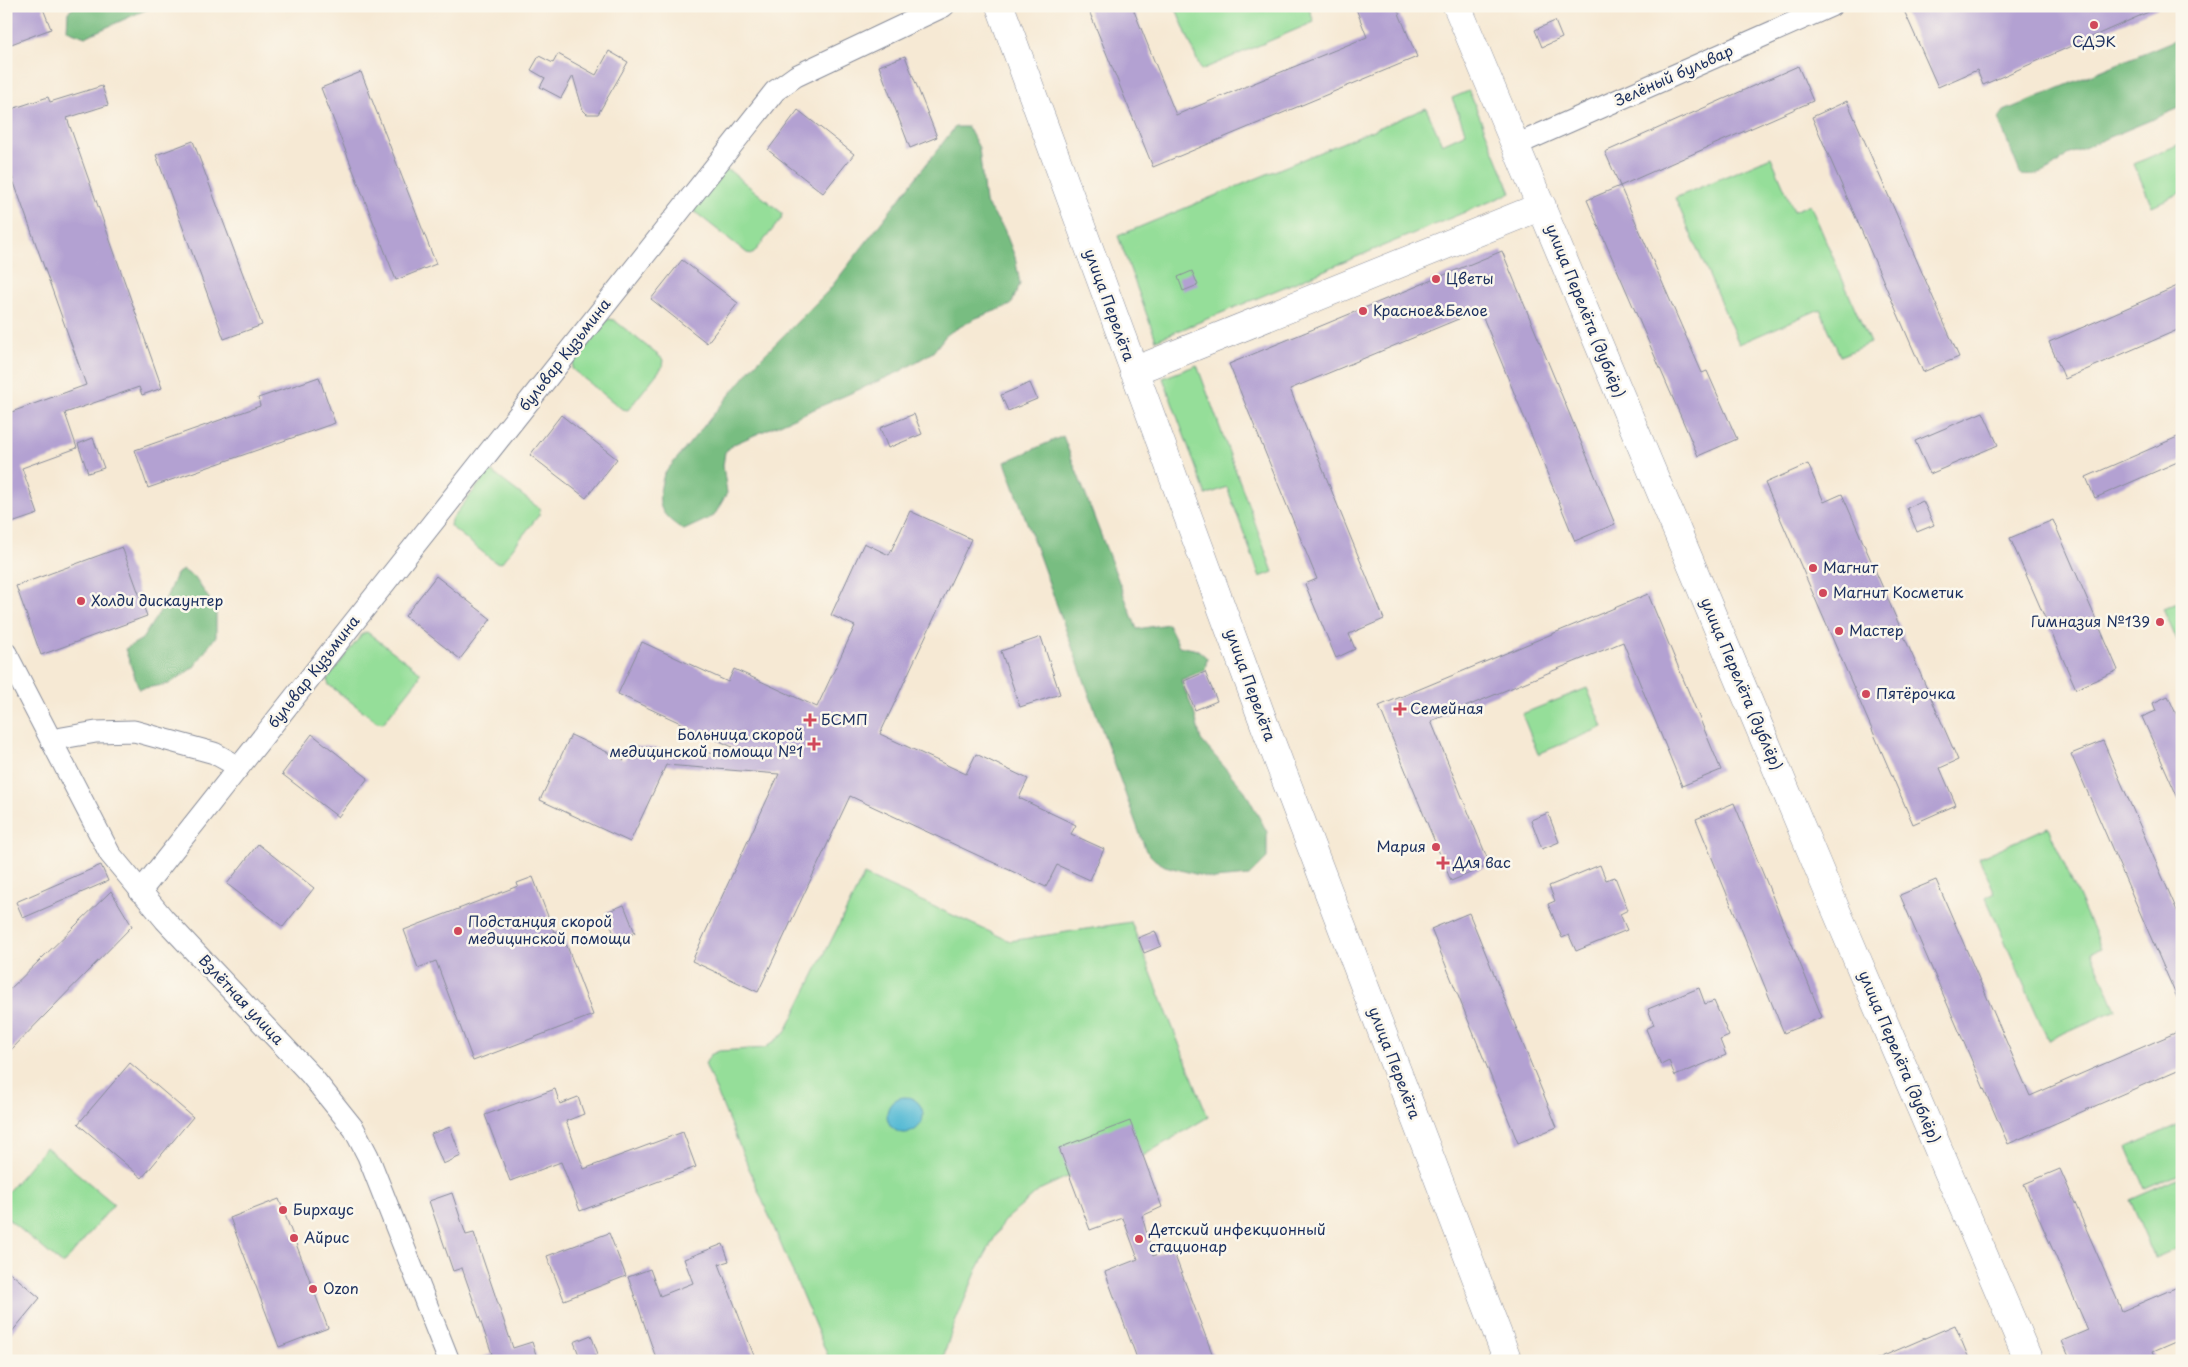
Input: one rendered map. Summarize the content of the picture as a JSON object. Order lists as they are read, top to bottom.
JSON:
{
  "streets": {
    "street": [
      "Зелёный бульвар",
      "улица Перелёта",
      "улица Перелёта (дублёр)",
      "бульвар Кузьмина",
      "Взлётная улица"
    ]
  },
  "crossings": [
    ["Зелёный бульвар", "улица Перелёта (дублёр)"],
    ["бульвар Кузьмина", "Взлётная улица"]
  ],
  "places": {
    "other": [
      "СДЭК",
      "Цветы",
      "Красное&Белое",
      "Магнит",
      "Магнит Косметик",
      "Холди дискаунтер",
      "Гимназия №139",
      "Мастер",
      "Пятёрочка",
      "Мария",
      "Подстанция скорой медицинской помощи",
      "Бирхаус",
      "Айрис",
      "Детский инфекционный стационар",
      "Ozon"
    ],
    "health": [
      "Семейная",
      "БСМП",
      "Больница скорой медицинской помощи №1",
      "Для вас"
    ]
  }
}
